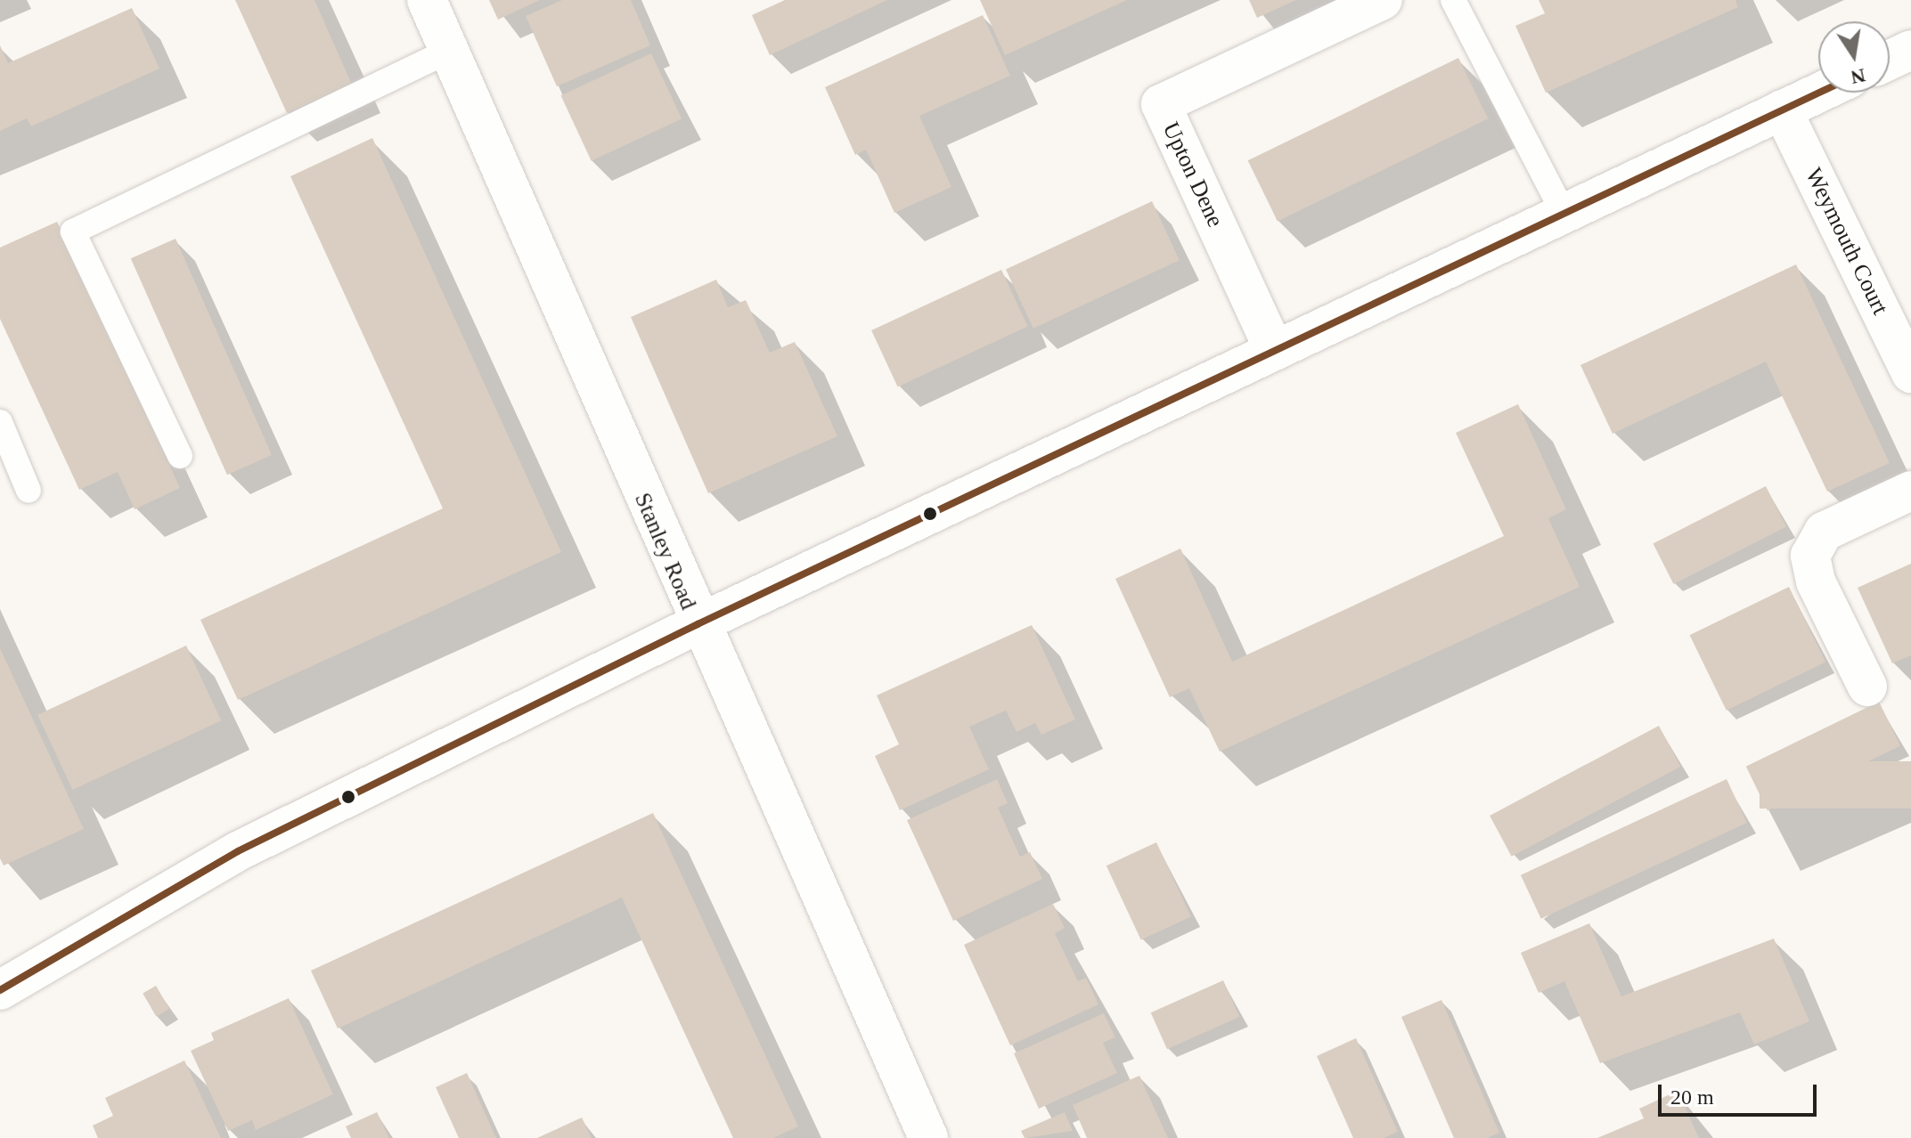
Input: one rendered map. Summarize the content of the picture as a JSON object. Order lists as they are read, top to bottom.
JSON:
{
  "streets": {
    "street": ["Upton Dene", "Weymouth Court", "Stanley Road"]
  },
  "scale_bar": "20 m",
  "north": "bottom"
}
